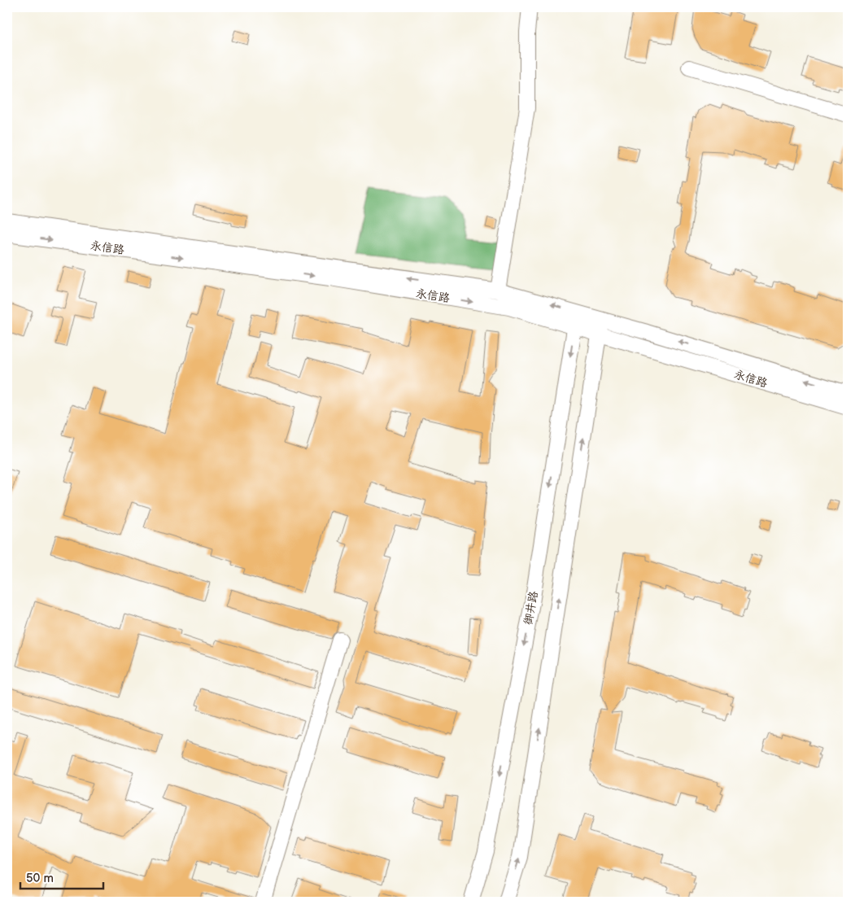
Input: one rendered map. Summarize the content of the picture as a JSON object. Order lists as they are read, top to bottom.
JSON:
{
  "streets": {
    "street": ["永信路", "御井路"]
  },
  "crossings": [
    ["永信路", "御井路"]
  ],
  "scale_bar": "50 m"
}
